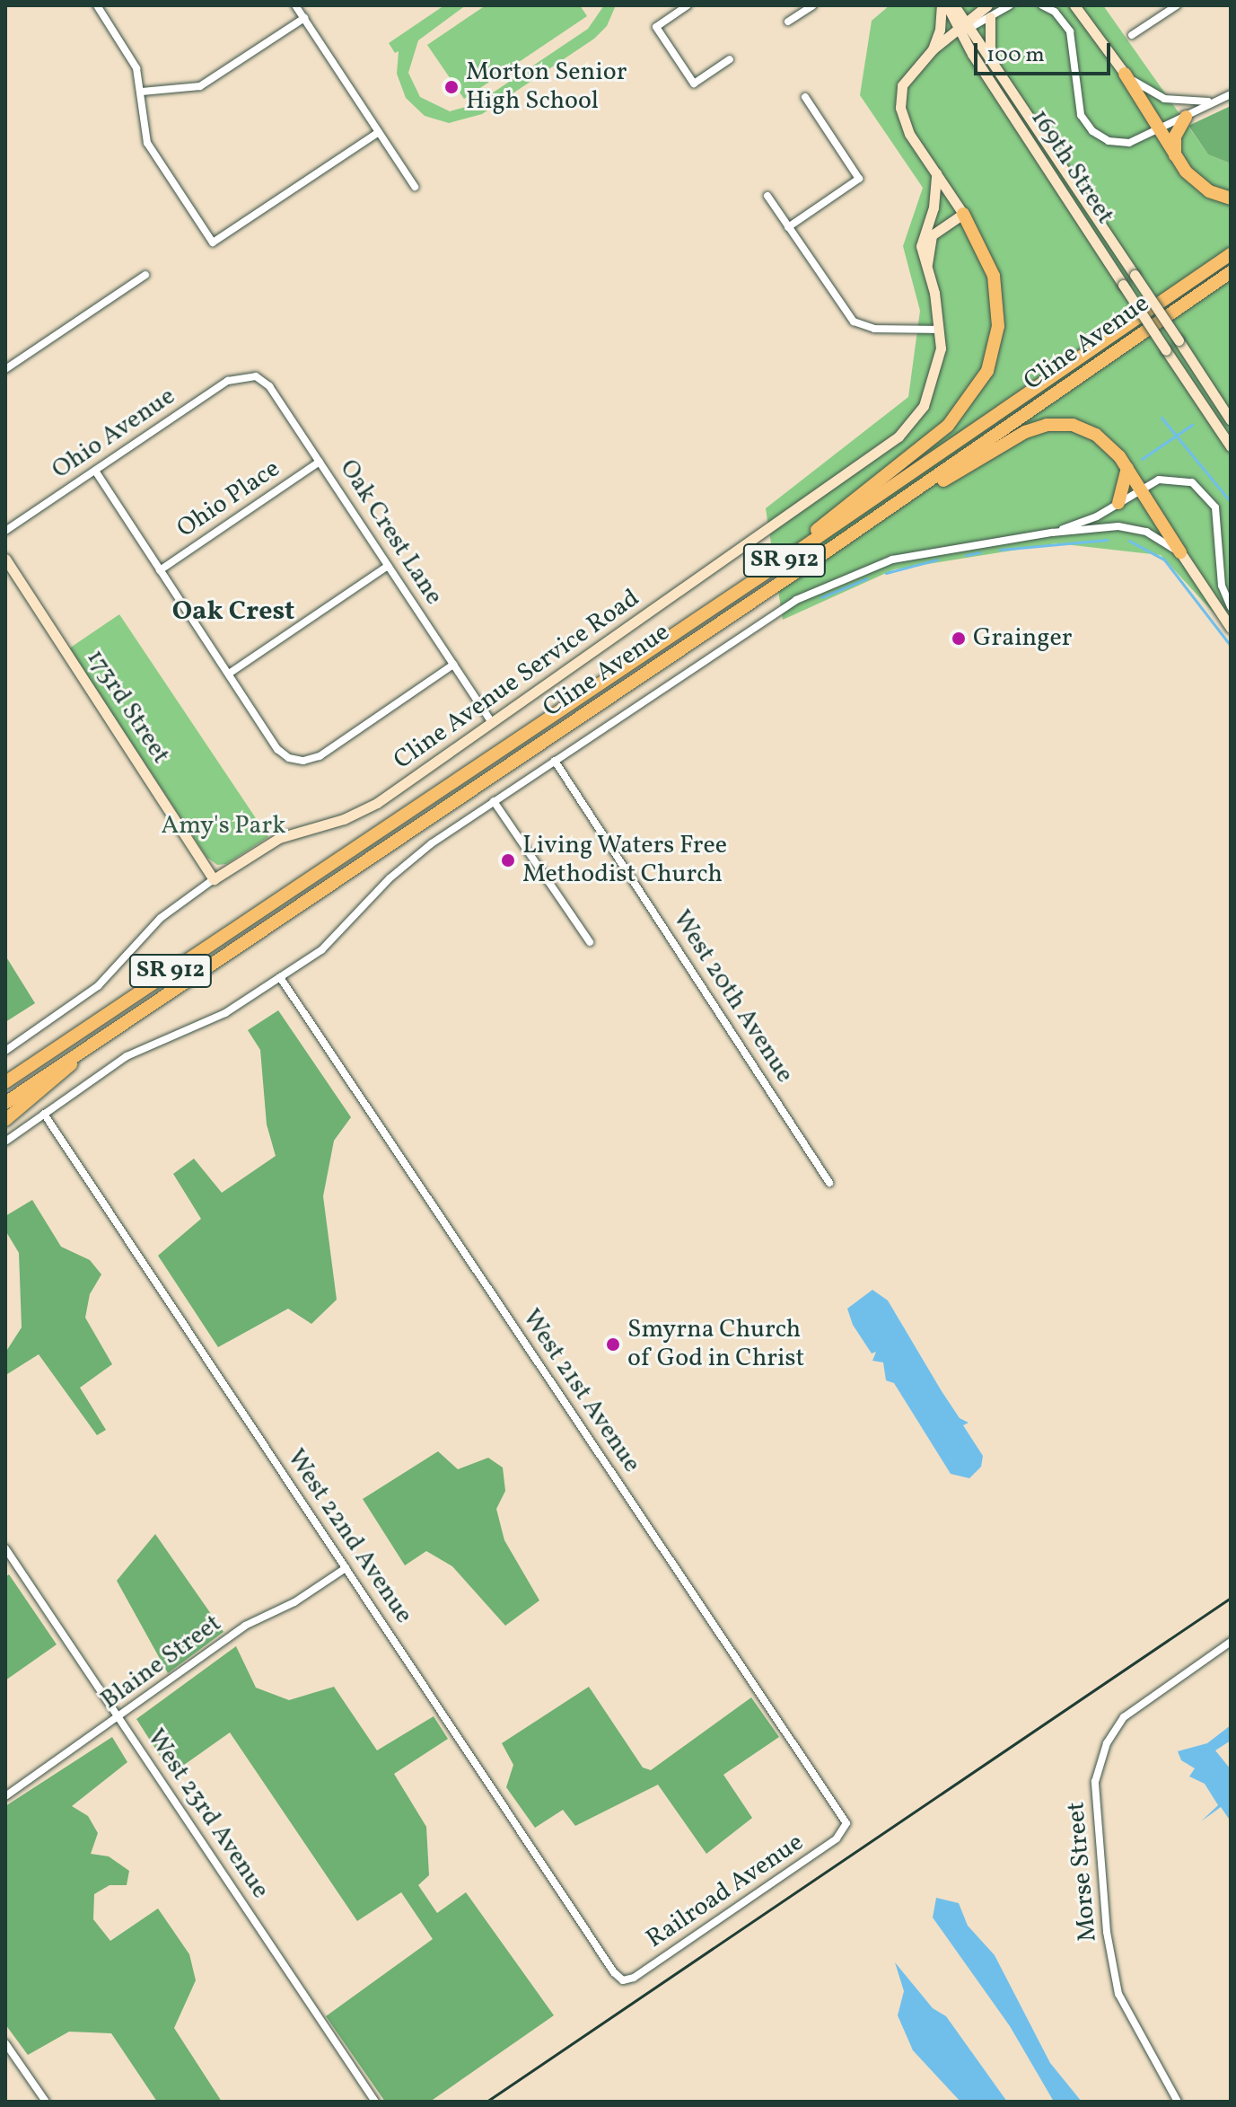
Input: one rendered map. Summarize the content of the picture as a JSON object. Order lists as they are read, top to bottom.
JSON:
{
  "streets": {
    "highway": ["Cline Avenue", "SR 912"],
    "main road": ["169th Street", "Cline Avenue Service Road", "173rd Street"],
    "street": [
      "Ohio Avenue",
      "Ohio Place",
      "Oak Crest Lane",
      "West 20th Avenue",
      "West 21st Avenue",
      "West 22nd Avenue",
      "Blaine Street",
      "West 23rd Avenue",
      "Morse Street",
      "Railroad Avenue"
    ]
  },
  "crossings": [
    ["Cline Avenue", "West 20th Avenue"],
    ["Cline Avenue", "West 21st Avenue"],
    ["Cline Avenue", "West 22nd Avenue"],
    ["Ohio Avenue", "Oak Crest Lane"],
    ["Ohio Place", "Oak Crest Lane"],
    ["Oak Crest Lane", "Cline Avenue Service Road"],
    ["Cline Avenue Service Road", "173rd Street"],
    ["West 21st Avenue", "Railroad Avenue"],
    ["West 22nd Avenue", "Blaine Street"],
    ["West 22nd Avenue", "Railroad Avenue"],
    ["Blaine Street", "West 23rd Avenue"]
  ],
  "districts": ["Oak Crest"],
  "parks": ["Amy's Park"],
  "places": [
    "Morton Senior High School",
    "Grainger",
    "Living Waters Free Methodist Church",
    "Smyrna Church of God in Christ"
  ],
  "scale_bar": "100 m"
}
